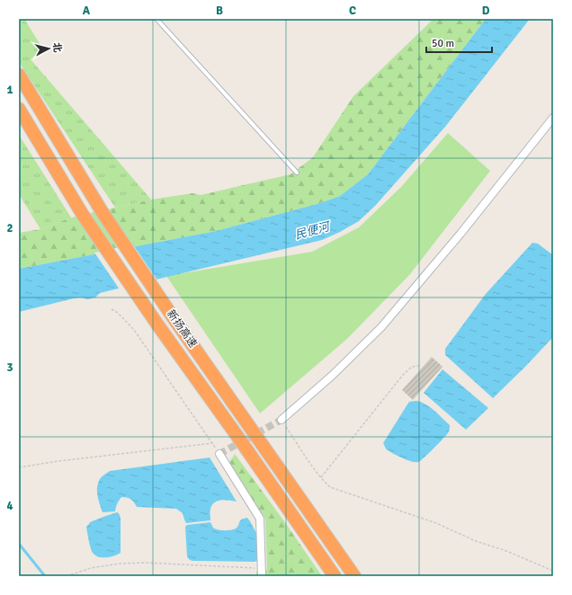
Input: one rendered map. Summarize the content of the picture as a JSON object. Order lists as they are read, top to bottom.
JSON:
{
  "streets": {
    "highway": ["新扬高速"]
  },
  "water": ["民便河"],
  "scale_bar": "50 m",
  "north": "right",
  "grid": {
    "columns": [
      "A",
      "B",
      "C",
      "D"
    ],
    "rows": [
      "1",
      "2",
      "3",
      "4"
    ]
  }
}
